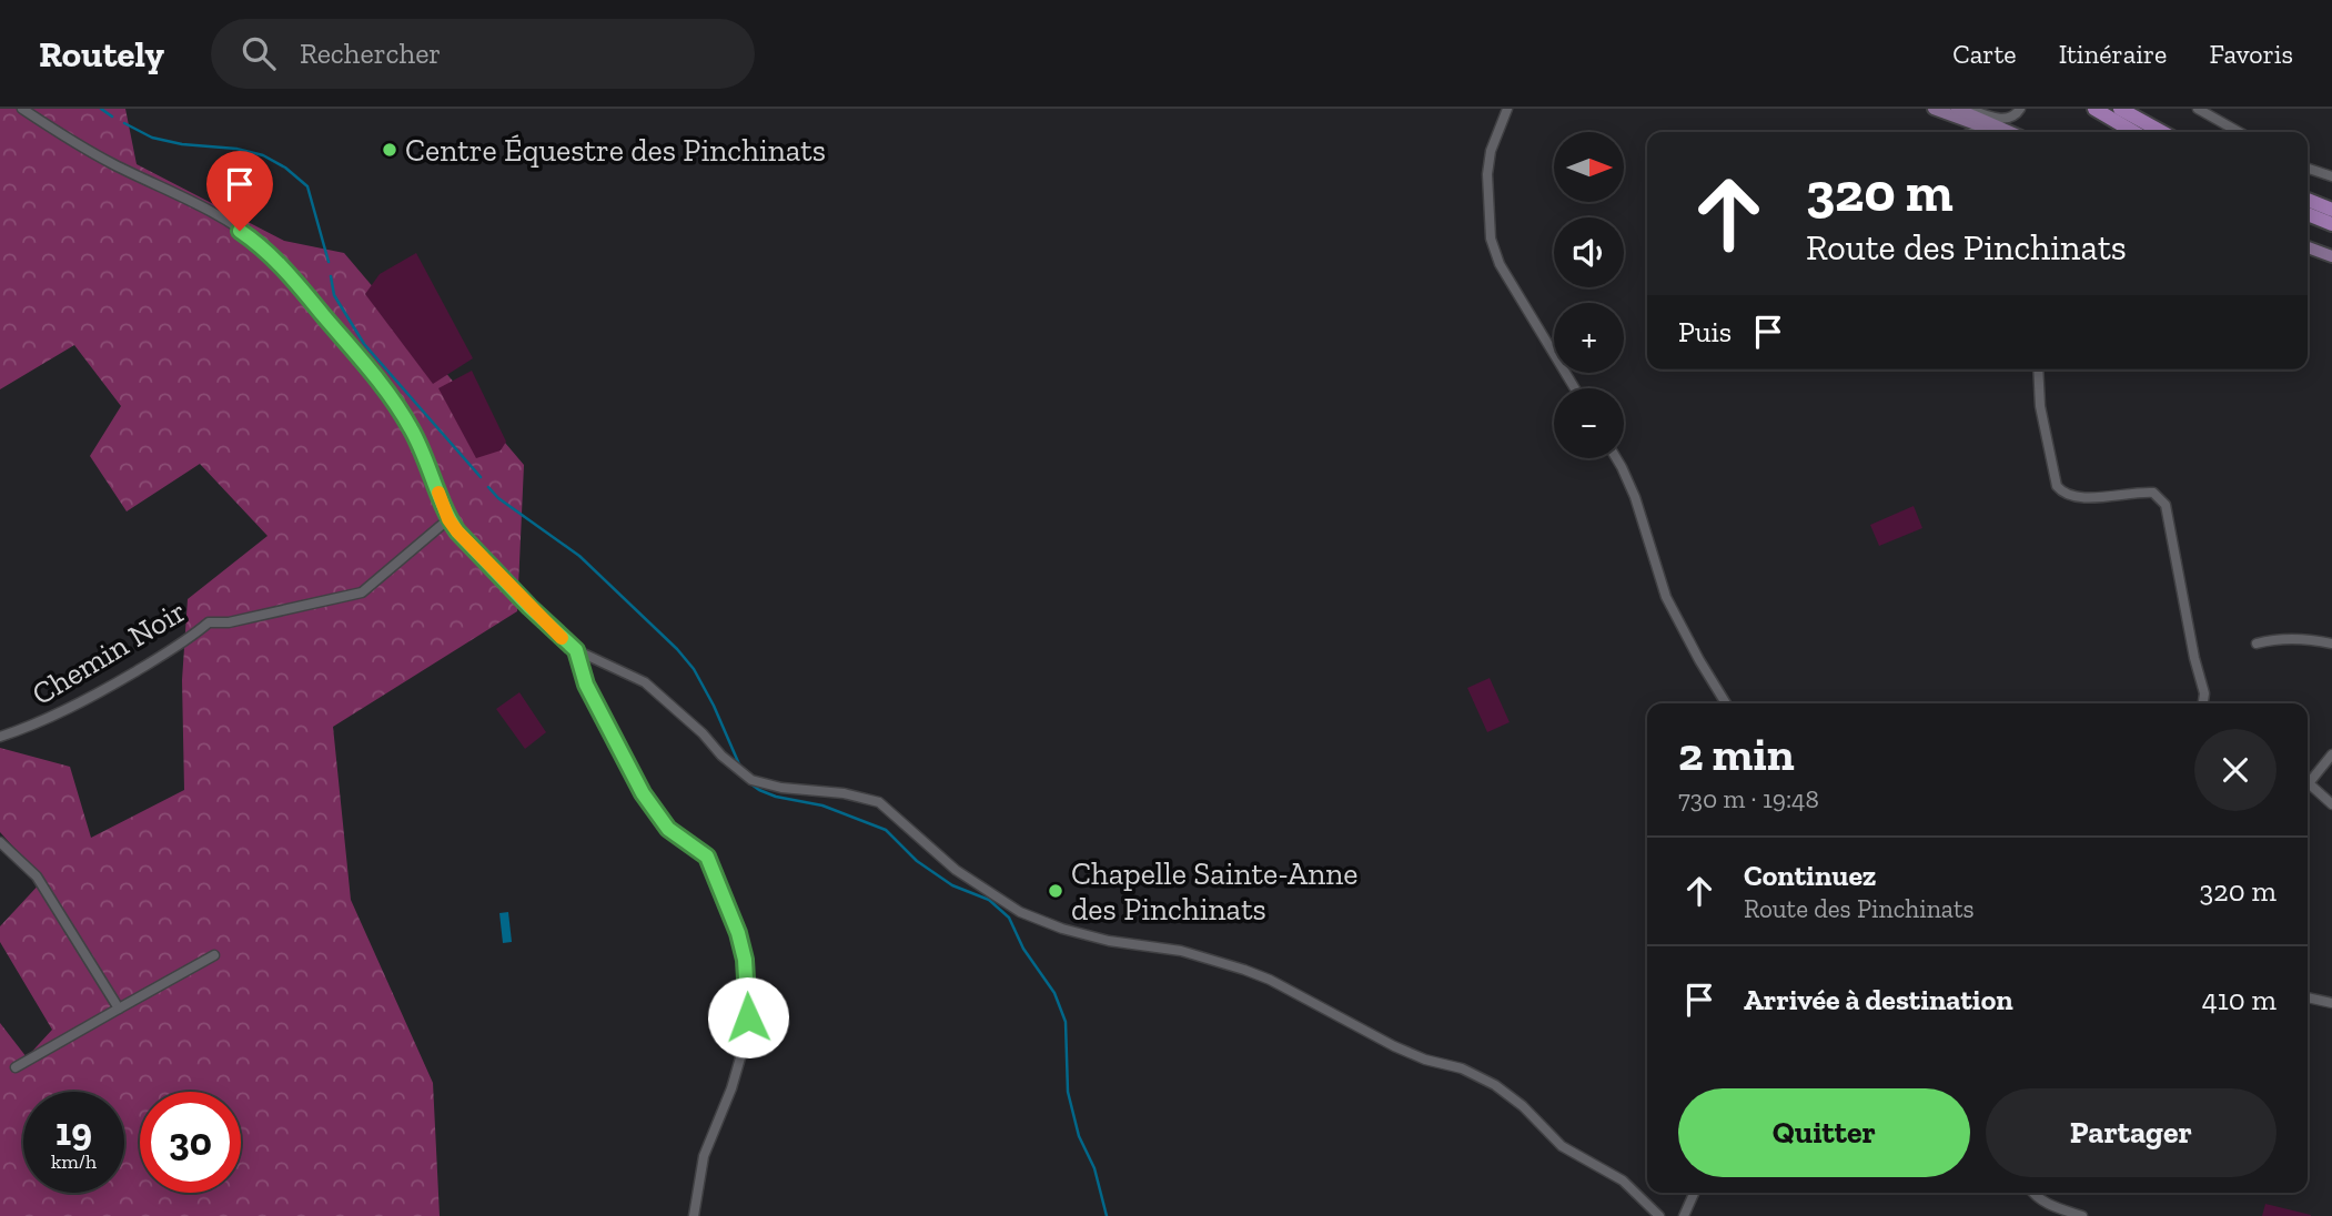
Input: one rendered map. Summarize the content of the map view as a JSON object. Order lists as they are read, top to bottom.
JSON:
{
  "streets": {
    "street": ["Chemin Noir"]
  },
  "places": ["Centre Équestre des Pinchinats", "Chapelle Sainte-Anne des Pinchinats"],
  "north": "right",
  "page": {
    "header": "Routely",
    "search": "Rechercher",
    "nav": ["Carte", "Itinéraire", "Favoris"],
    "map_buttons": ["+", "−"],
    "turn": ["320 m", "Route des Pinchinats"],
    "then": "Puis",
    "heading": ["2 min", "730 m · 19:48"],
    "list": [
      {
        "name": "Continuez",
        "note": "Route des Pinchinats",
        "value": "320 m"
      },
      {
        "name": "Arrivée à destination",
        "value": "410 m"
      }
    ],
    "buttons": ["Quitter", "Partager"],
    "speed": "19 km/h",
    "limit": "30"
  }
}
